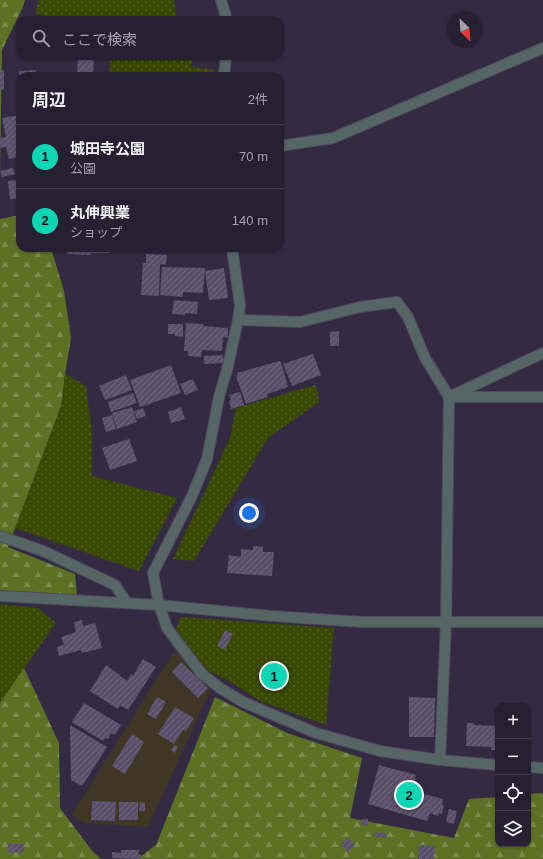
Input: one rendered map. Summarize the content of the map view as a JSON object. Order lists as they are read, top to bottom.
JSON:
{
  "north": "bottom right",
  "page": {
    "search": "ここで検索",
    "heading": ["周辺", "2件"],
    "list": [
      {
        "mark": "1",
        "name": "城田寺公園",
        "note": "公園",
        "value": "70 m"
      },
      {
        "mark": "2",
        "name": "丸伸興業",
        "note": "ショップ",
        "value": "140 m"
      }
    ],
    "pins": ["1", "2"],
    "map_buttons": ["+", "−"]
  }
}
